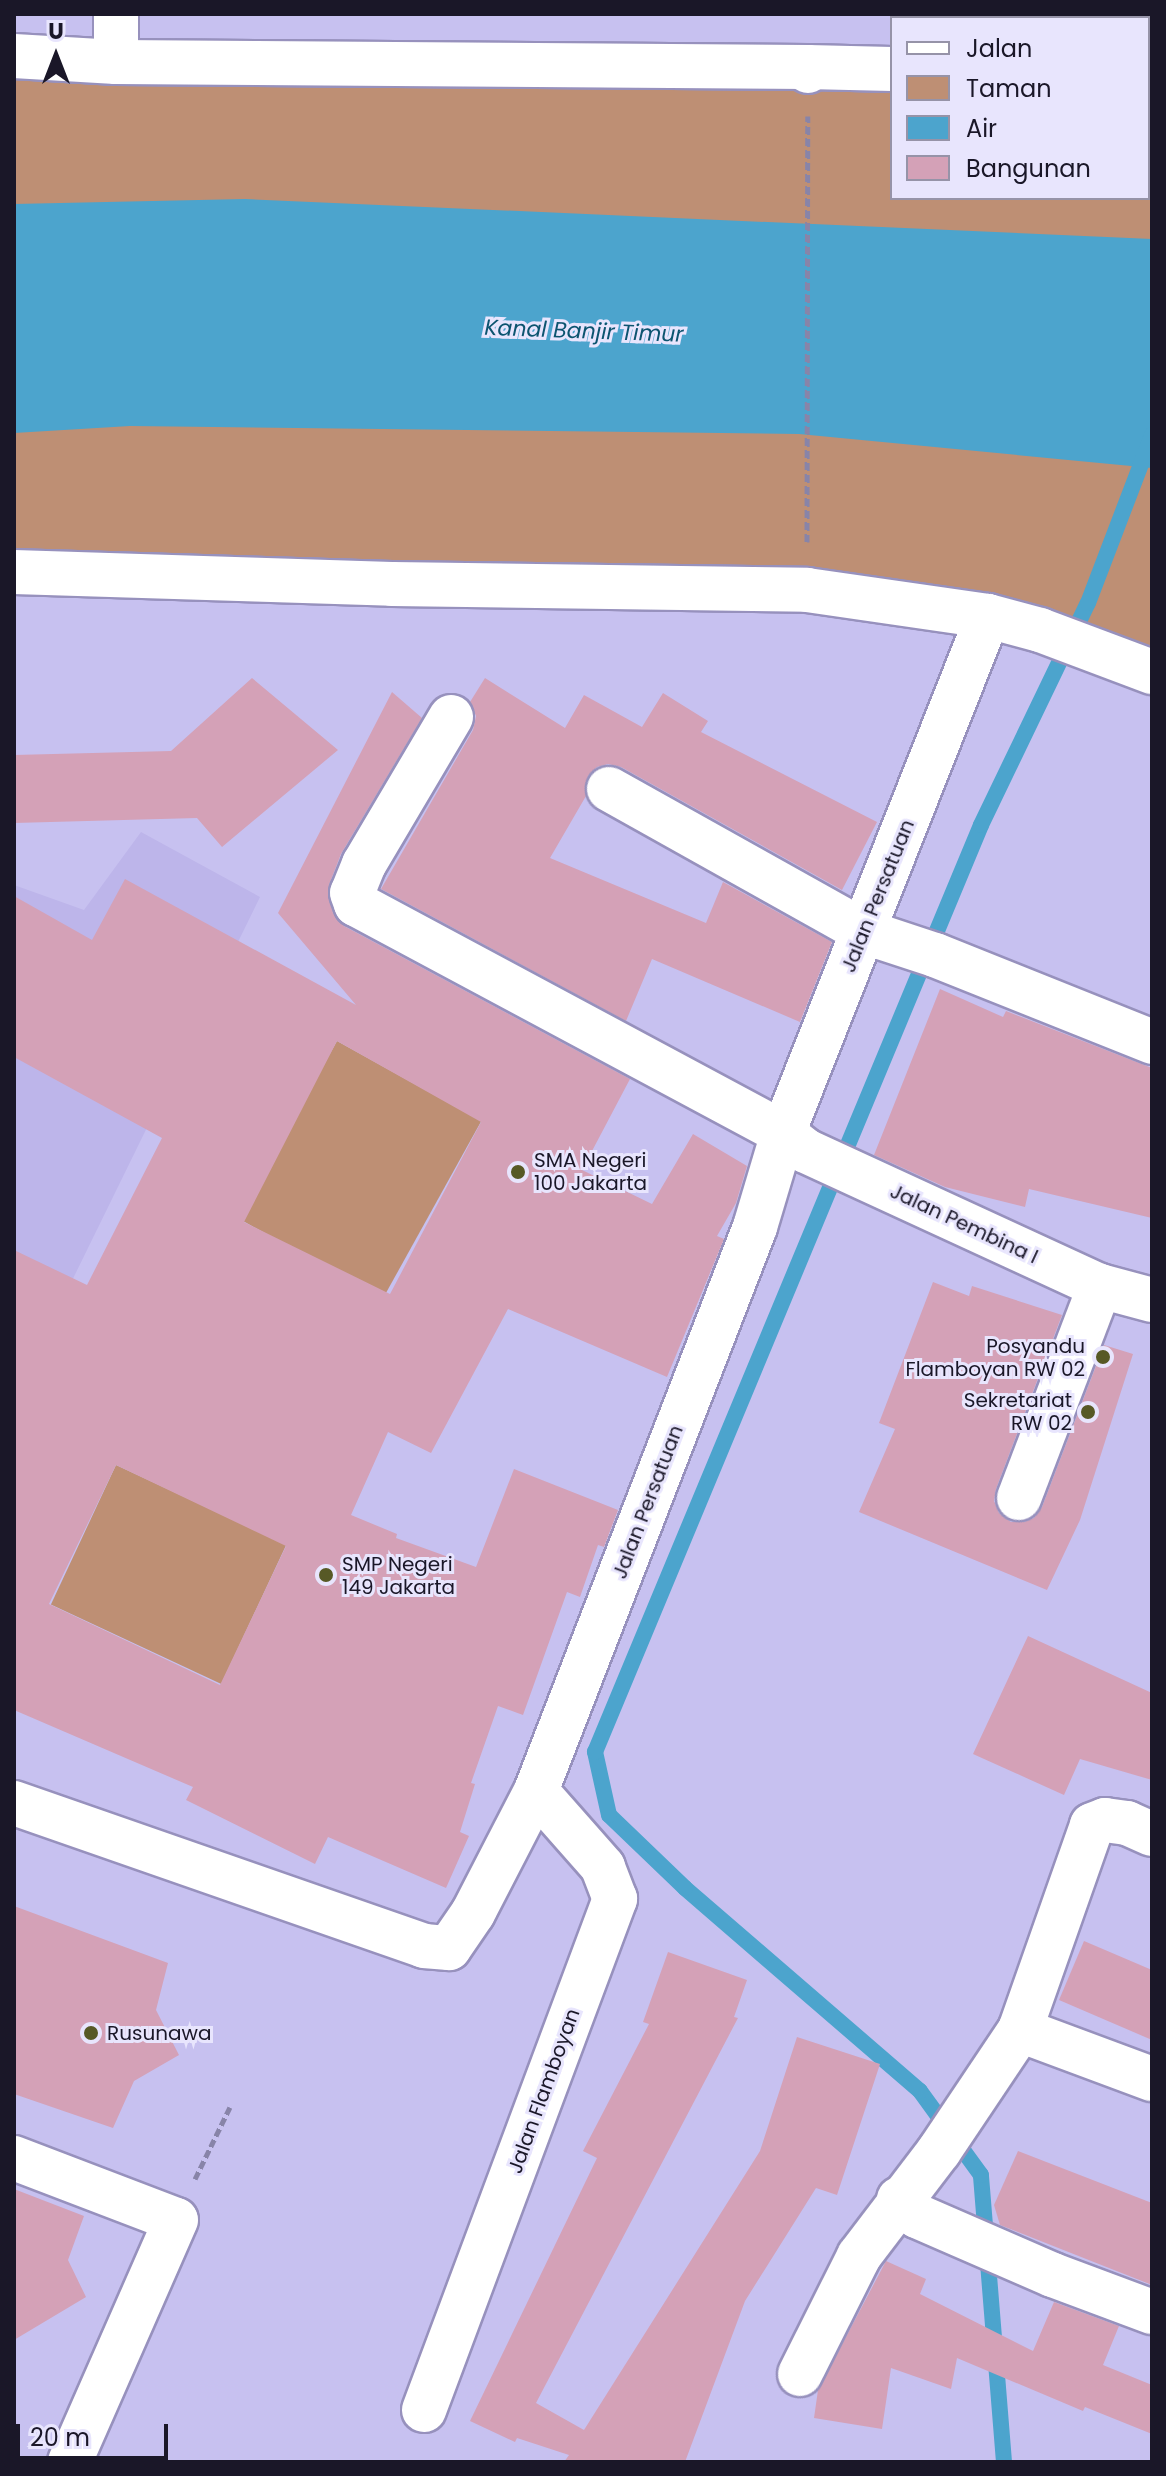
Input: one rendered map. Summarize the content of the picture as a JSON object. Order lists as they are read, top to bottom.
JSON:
{
  "streets": {
    "street": ["Jalan Persatuan", "Jalan Pembina I", "Jalan Flamboyan"]
  },
  "crossings": [
    ["Jalan Persatuan", "Jalan Pembina I"],
    ["Jalan Persatuan", "Jalan Flamboyan"]
  ],
  "water": ["Kanal Banjir Timur"],
  "places": [
    "SMA Negeri 100 Jakarta",
    "Posyandu Flamboyan RW 02",
    "Sekretariat RW 02",
    "SMP Negeri 149 Jakarta",
    "Rusunawa"
  ],
  "legend": [
    "Jalan",
    "Taman",
    "Air",
    "Bangunan"
  ],
  "scale_bar": "20 m",
  "north": "top"
}
